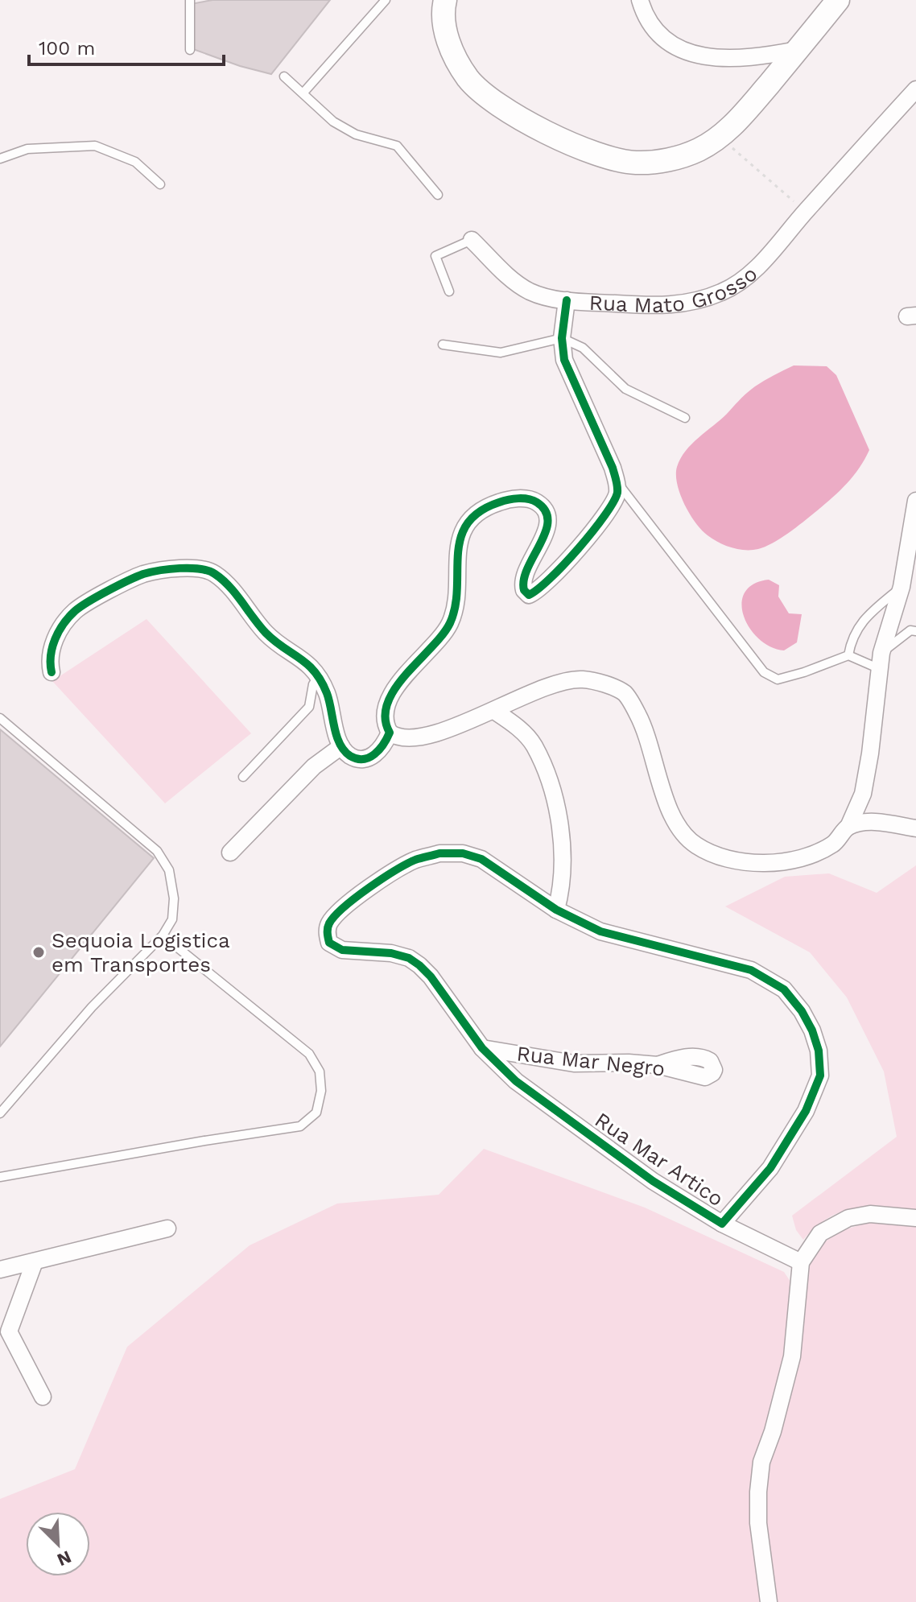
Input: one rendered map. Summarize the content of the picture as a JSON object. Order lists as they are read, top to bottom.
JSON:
{
  "streets": {
    "street": ["Rua Mato Grosso", "Rua Mar Negro", "Rua Mar Artico"]
  },
  "crossings": [
    ["Rua Mar Negro", "Rua Mar Artico"]
  ],
  "places": ["Sequoia Logistica em Transportes"],
  "scale_bar": "100 m",
  "north": "bottom right"
}
